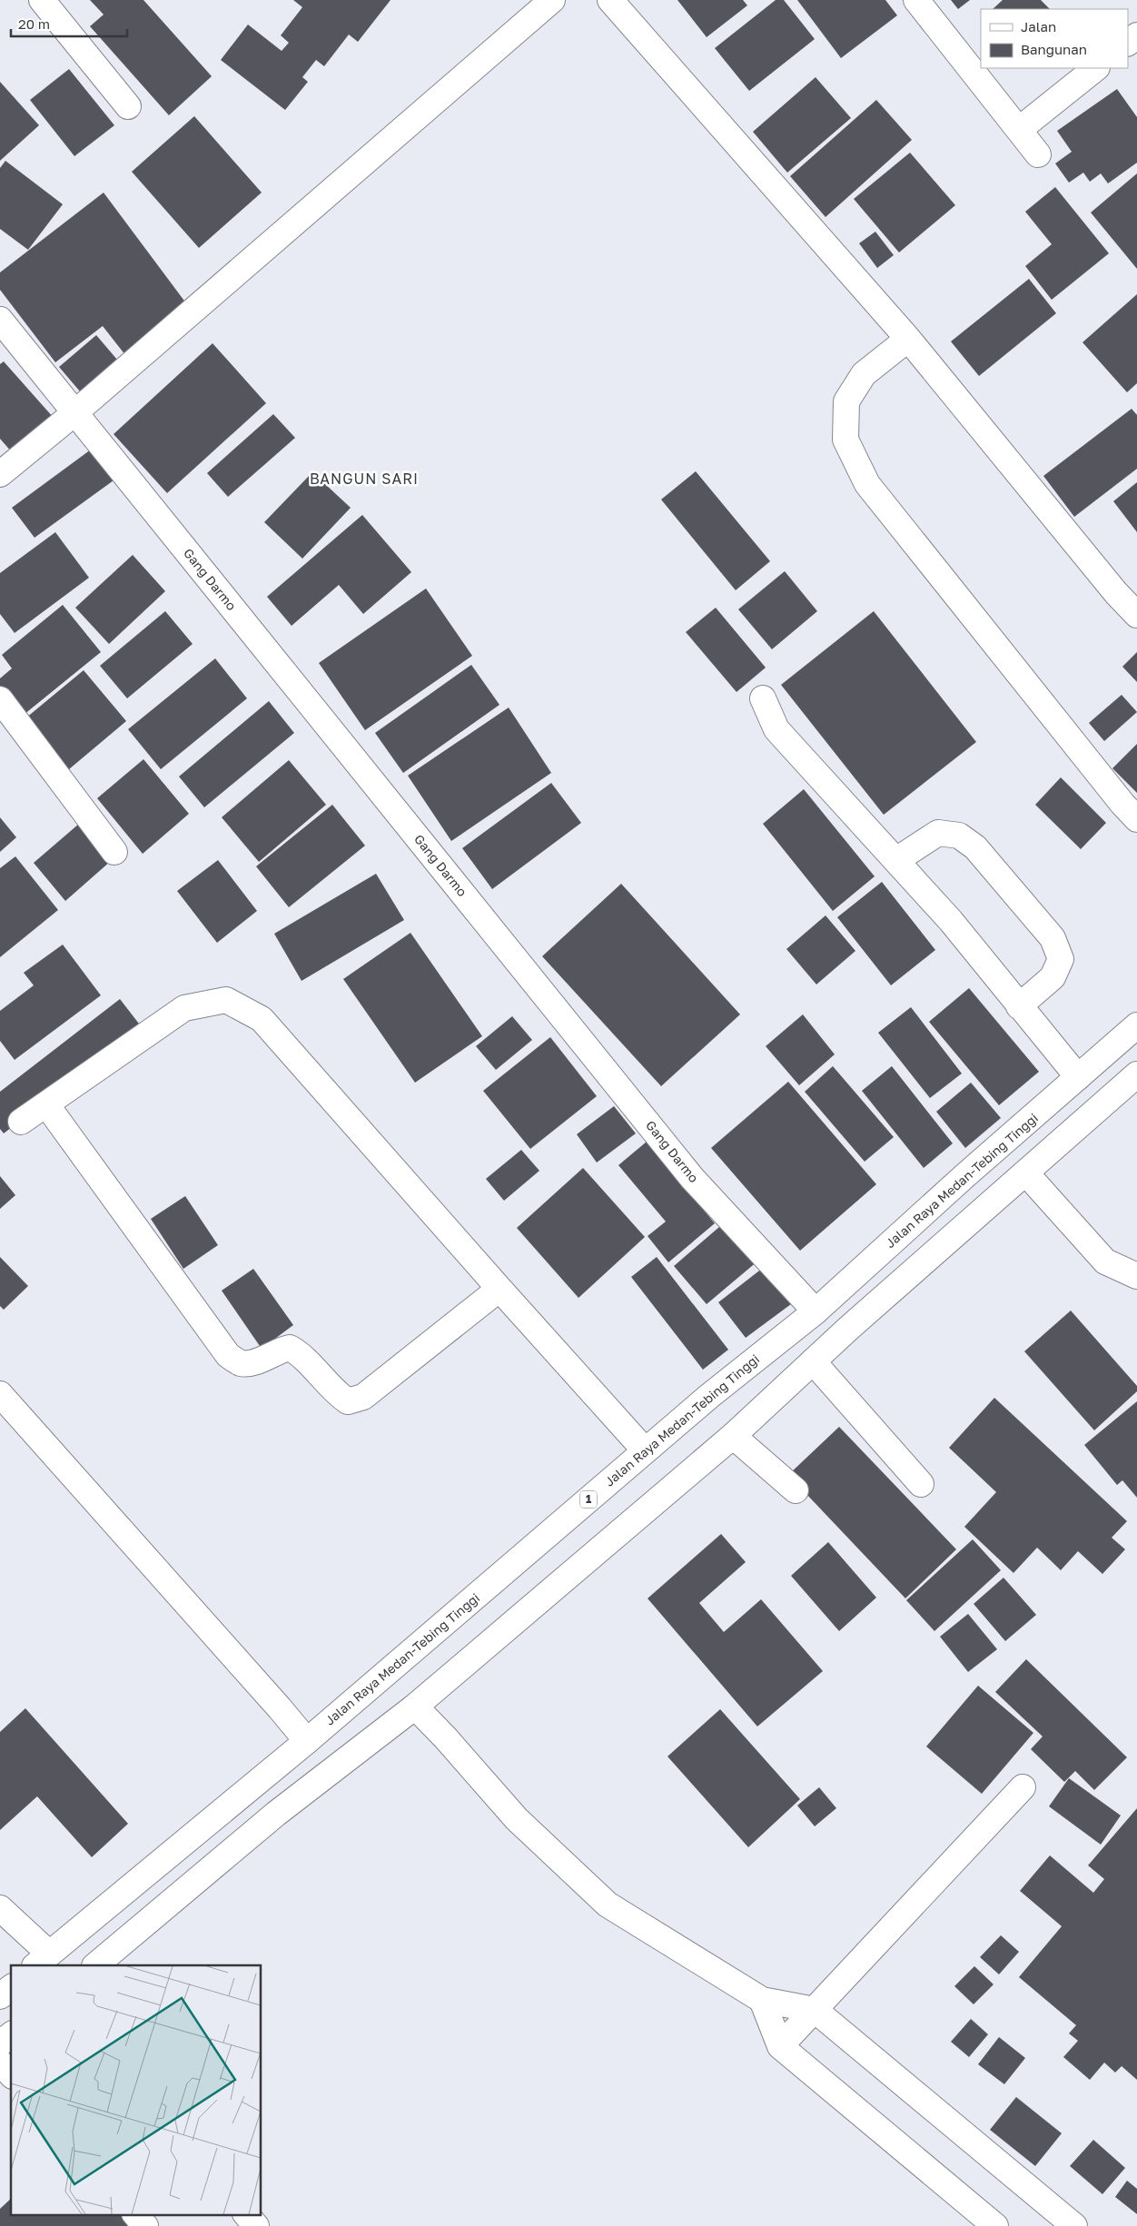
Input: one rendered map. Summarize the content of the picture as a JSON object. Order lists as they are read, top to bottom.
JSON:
{
  "streets": {
    "main road": ["Gang Darmo", "Jalan Raya Medan-Tebing Tinggi", "1"]
  },
  "crossings": [
    ["Gang Darmo", "Jalan Raya Medan-Tebing Tinggi"]
  ],
  "districts": ["BANGUN SARI"],
  "legend": ["Jalan", "Bangunan"],
  "scale_bar": "20 m"
}
